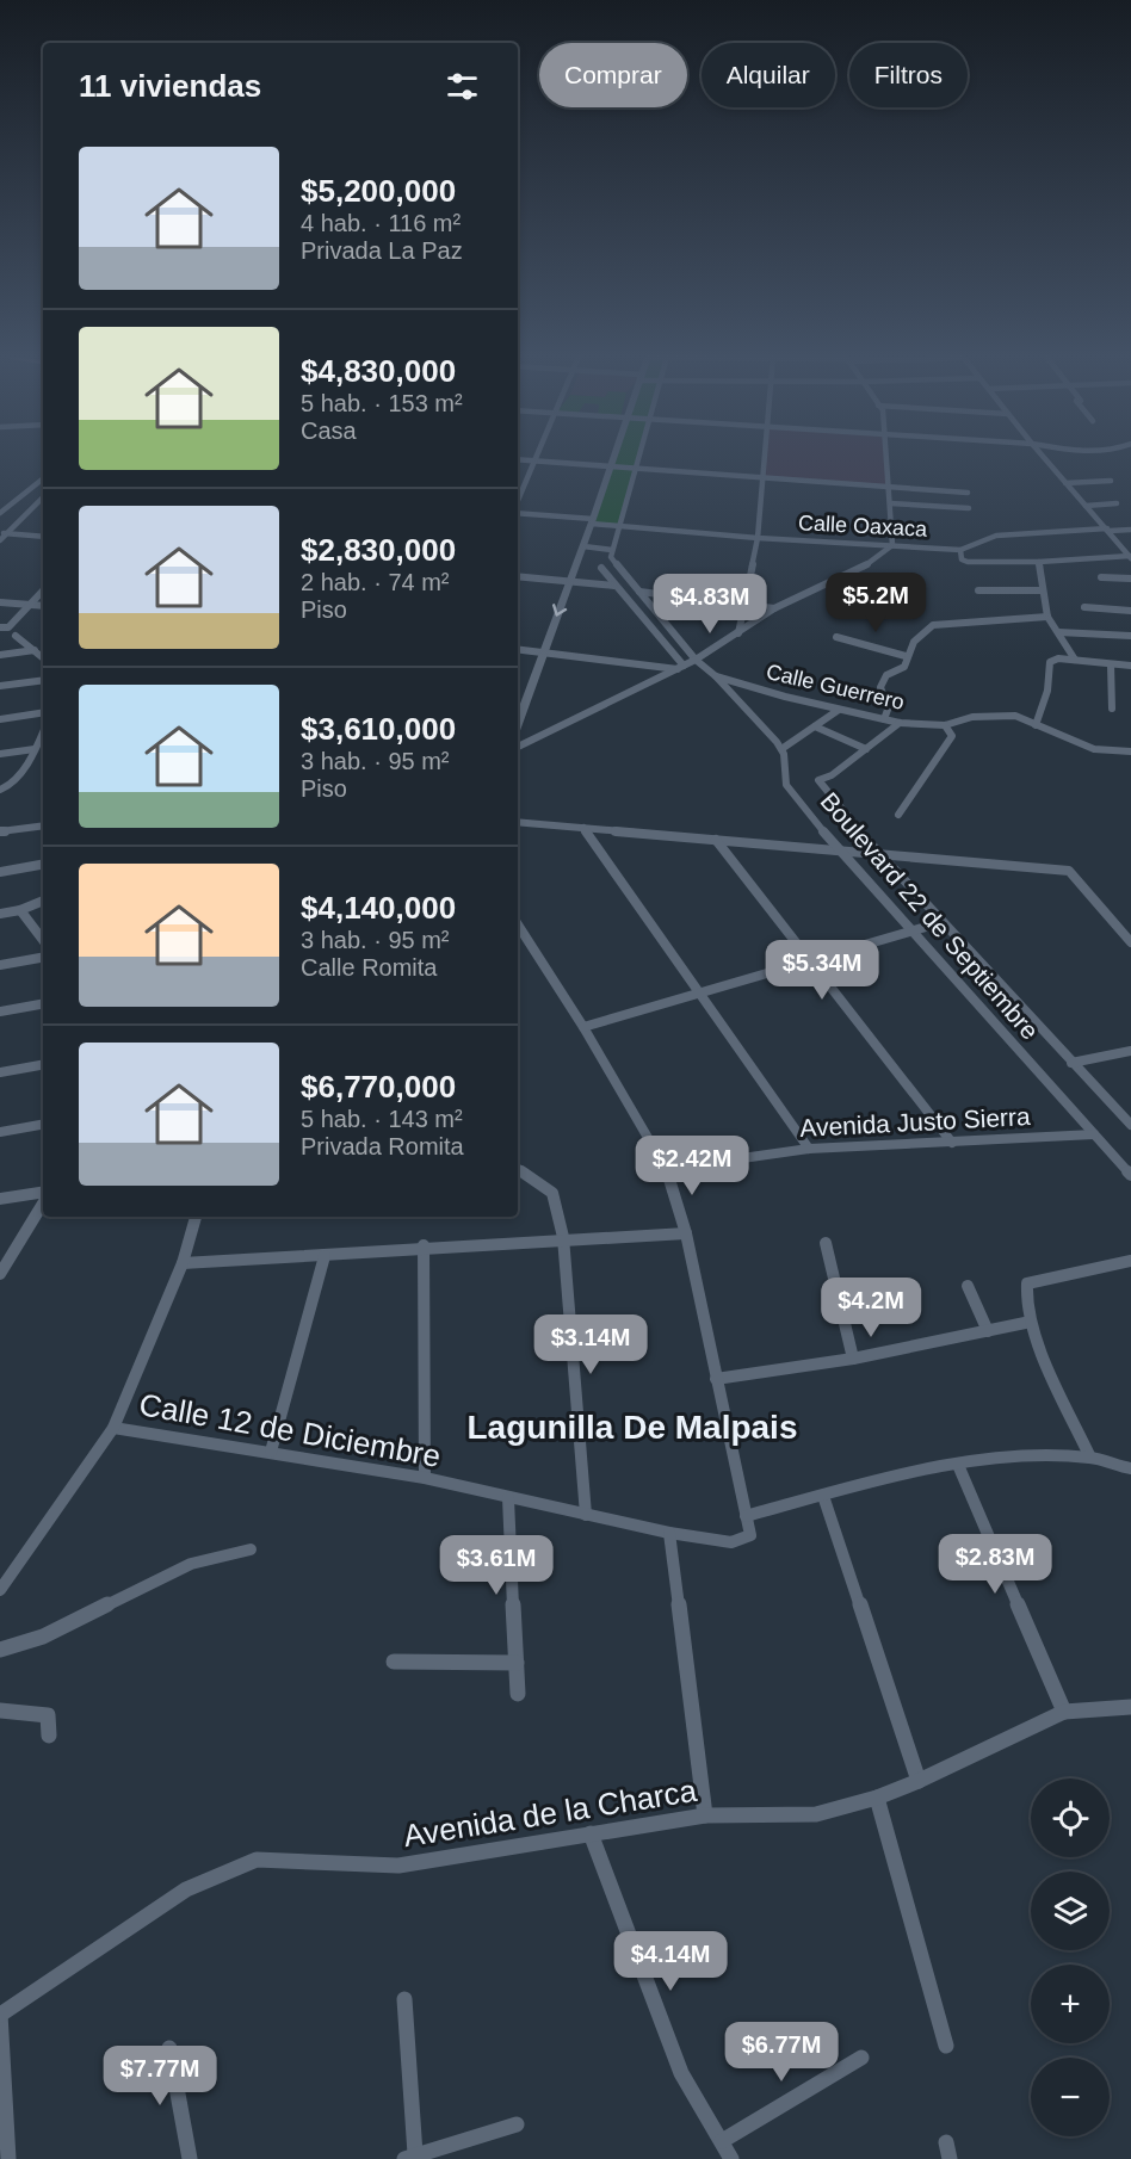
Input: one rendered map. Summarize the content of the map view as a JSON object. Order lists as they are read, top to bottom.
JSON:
{
  "streets": {
    "street": [
      "Calle Oaxaca",
      "Calle Guerrero",
      "Boulevard 22 de Septiembre",
      "Avenida Justo Sierra",
      "Calle 12 de Diciembre",
      "Avenida de la Charca"
    ]
  },
  "crossings": [
    ["Boulevard 22 de Septiembre", "Avenida Justo Sierra"]
  ],
  "districts": ["Lagunilla De Malpais"],
  "page": {
    "chip": ["Comprar", "Alquilar", "Filtros"],
    "heading": "11 viviendas",
    "list": [
      {
        "name": "$5,200,000",
        "note": "4 hab. · 116 m² · Privada La Paz"
      },
      {
        "name": "$4,830,000",
        "note": "5 hab. · 153 m² · Casa"
      },
      {
        "name": "$2,830,000",
        "note": "2 hab. · 74 m² · Piso"
      },
      {
        "name": "$3,610,000",
        "note": "3 hab. · 95 m² · Piso"
      },
      {
        "name": "$4,140,000",
        "note": "3 hab. · 95 m² · Calle Romita"
      },
      {
        "name": "$6,770,000",
        "note": "5 hab. · 143 m² · Privada Romita"
      }
    ],
    "price": [
      "$5.2M",
      "$4.83M",
      "$5.34M",
      "$2.42M",
      "$4.2M",
      "$3.14M",
      "$2.83M",
      "$3.61M",
      "$4.14M",
      "$6.77M",
      "$7.77M"
    ],
    "map_buttons": ["+", "−"]
  }
}
